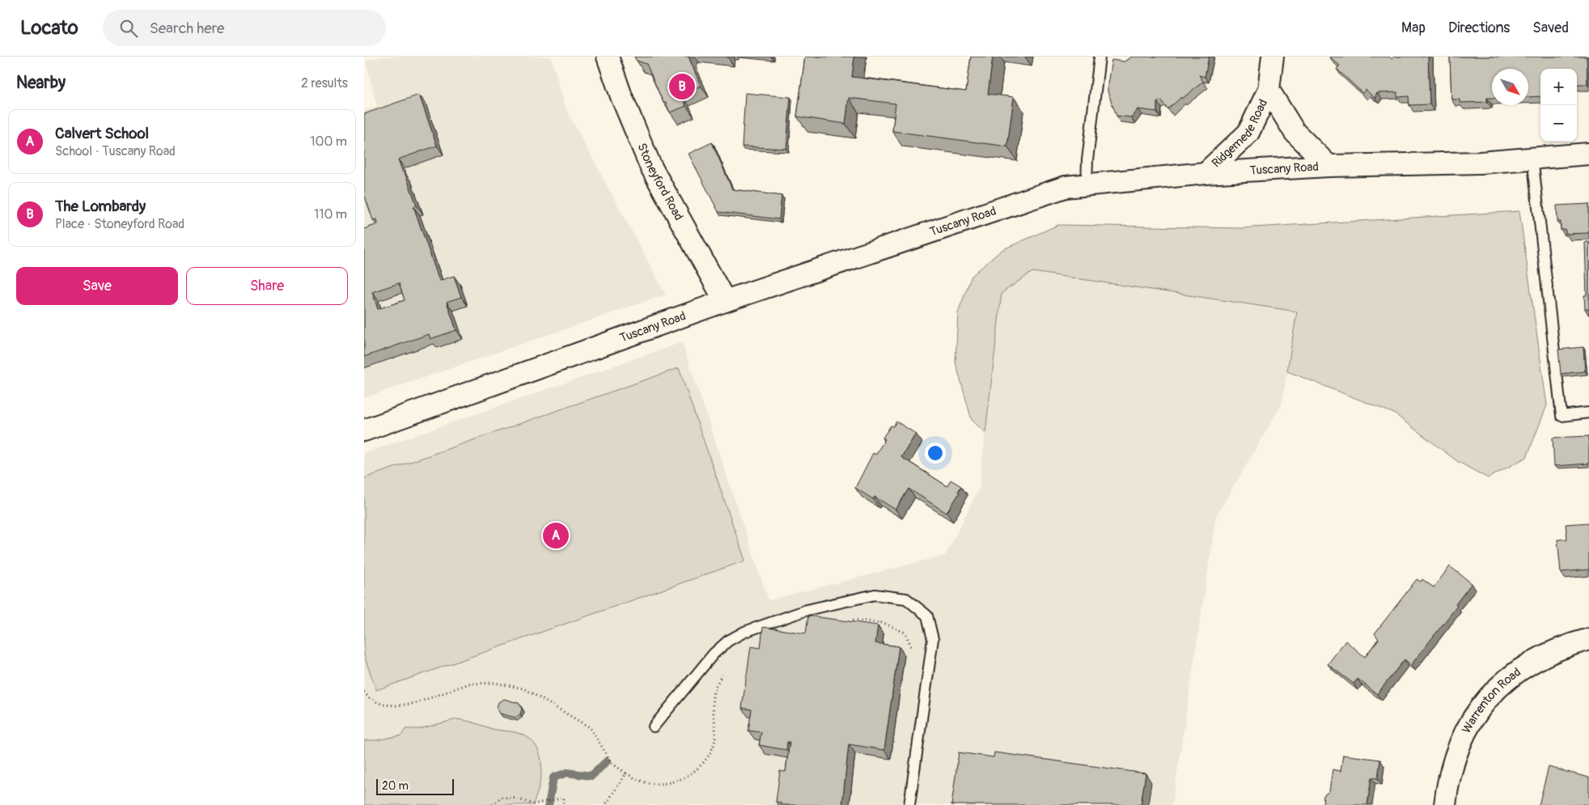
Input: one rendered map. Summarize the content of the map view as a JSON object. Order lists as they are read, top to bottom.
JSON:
{
  "streets": {
    "street": [
      "Ridgemede Road",
      "Tuscany Road",
      "Stoneyford Road",
      "Warrenton Road"
    ]
  },
  "crossings": [
    ["Ridgemede Road", "Tuscany Road"],
    ["Tuscany Road", "Stoneyford Road"]
  ],
  "scale_bar": "20 m",
  "north": "bottom right",
  "page": {
    "header": "Locato",
    "search": "Search here",
    "nav": ["Map", "Directions", "Saved"],
    "heading": ["Nearby", "2 results"],
    "map_buttons": ["+", "−"],
    "pins": ["B", "A"],
    "list": [
      {
        "mark": "A",
        "name": "Calvert School",
        "note": "School · Tuscany Road",
        "value": "100 m"
      },
      {
        "mark": "B",
        "name": "The Lombardy",
        "note": "Place · Stoneyford Road",
        "value": "110 m"
      }
    ],
    "buttons": ["Save", "Share"],
    "scale": "20 m"
  }
}
